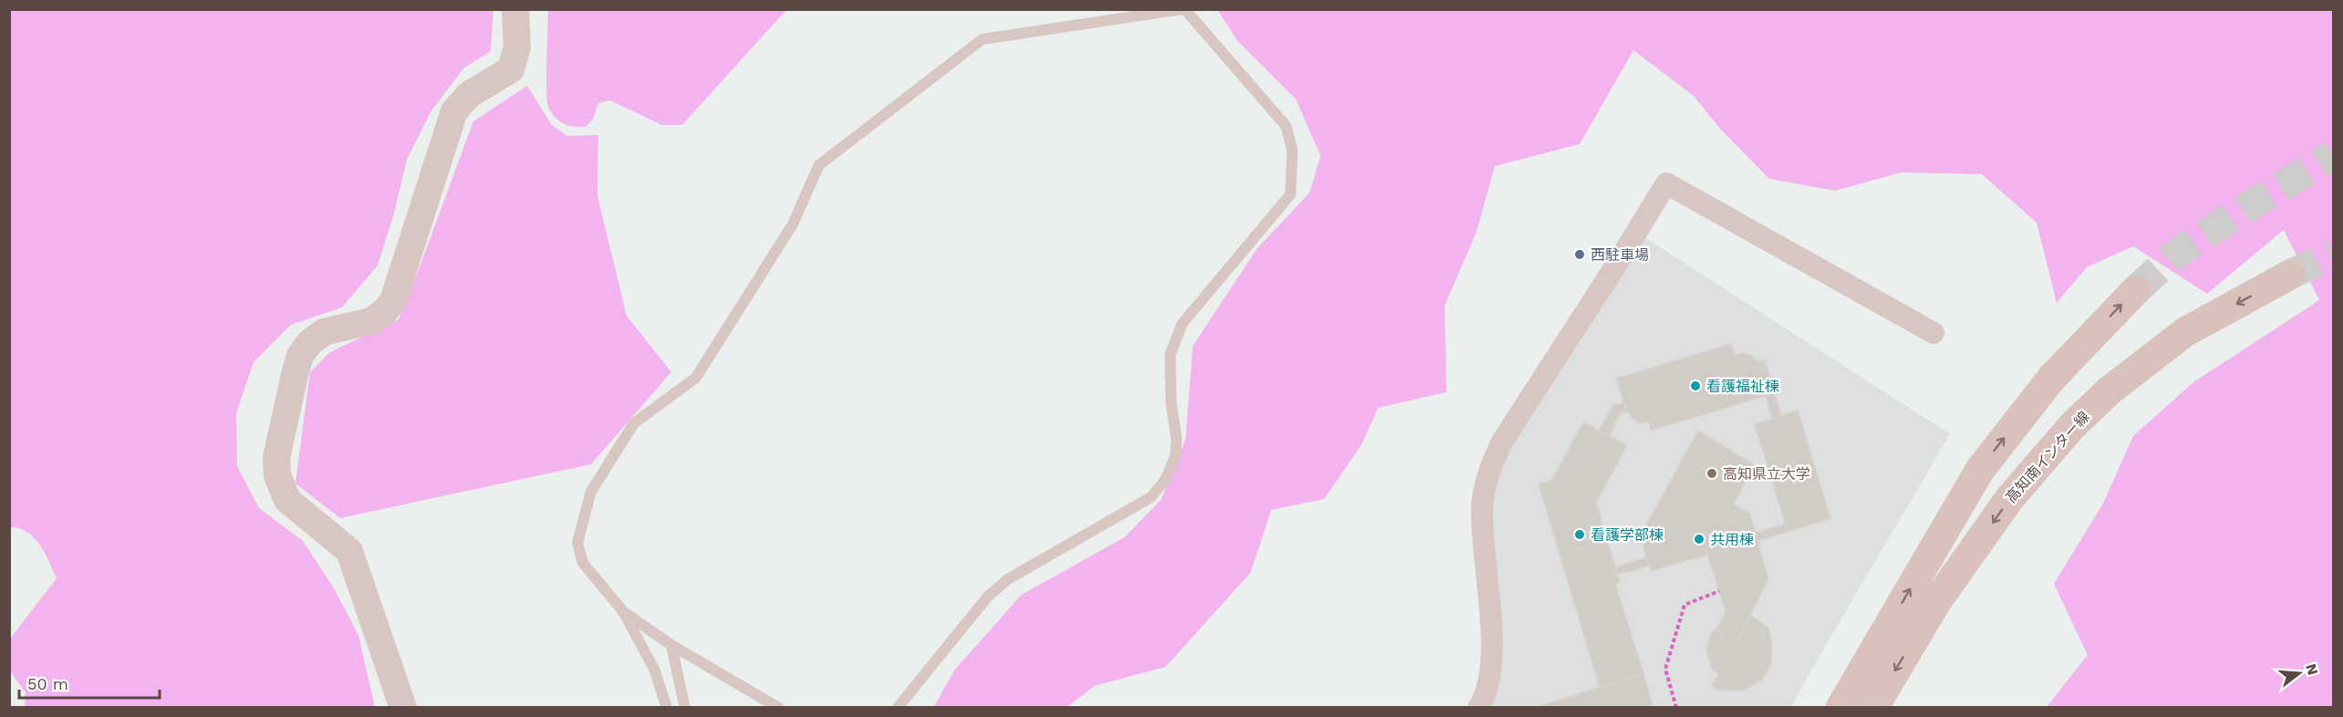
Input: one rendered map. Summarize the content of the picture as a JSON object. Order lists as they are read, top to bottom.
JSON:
{
  "streets": {
    "main road": ["高知南インター線"]
  },
  "places": [
    "西駐車場",
    "看護福祉棟",
    "高知県立大学",
    "看護学部棟",
    "共用棟"
  ],
  "scale_bar": "50 m",
  "north": "right"
}
